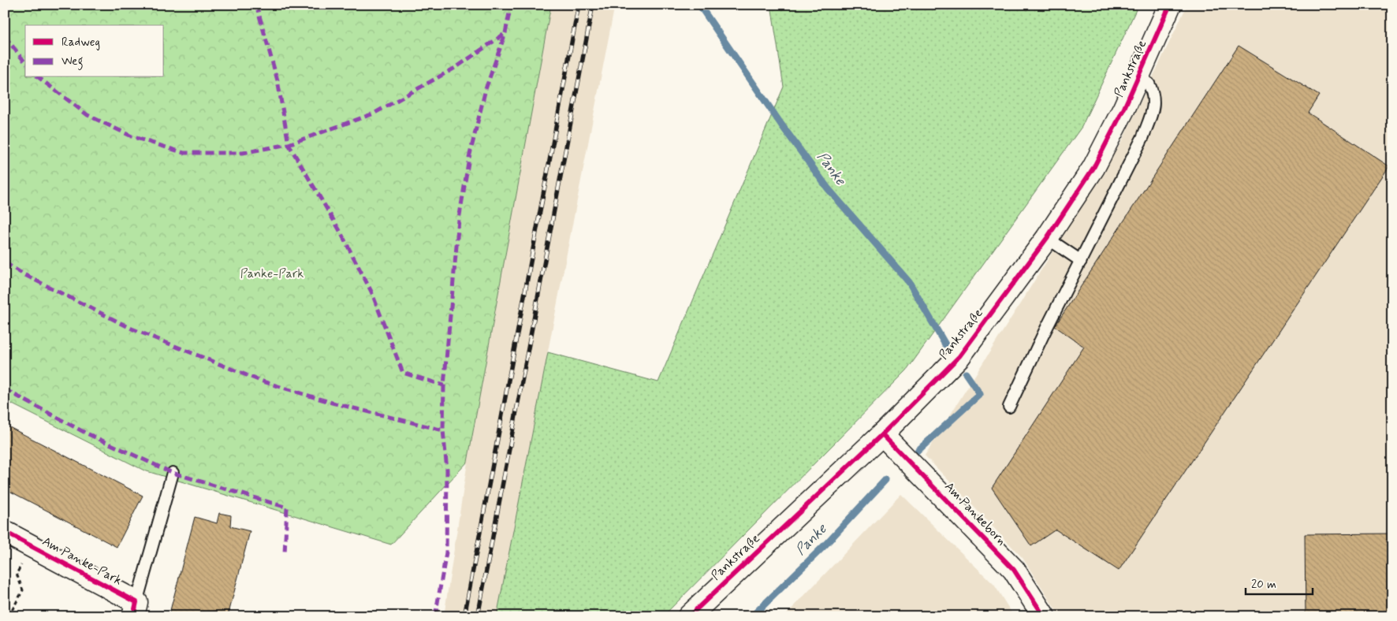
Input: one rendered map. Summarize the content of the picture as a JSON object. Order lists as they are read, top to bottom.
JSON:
{
  "streets": {
    "street": ["Pankstraße", "Am Pankeborn", "Am Panke-Park"]
  },
  "crossings": [
    ["Pankstraße", "Am Pankeborn"]
  ],
  "water": ["Panke"],
  "parks": ["Panke-Park"],
  "legend": ["Radweg", "Weg"],
  "scale_bar": "20 m"
}
